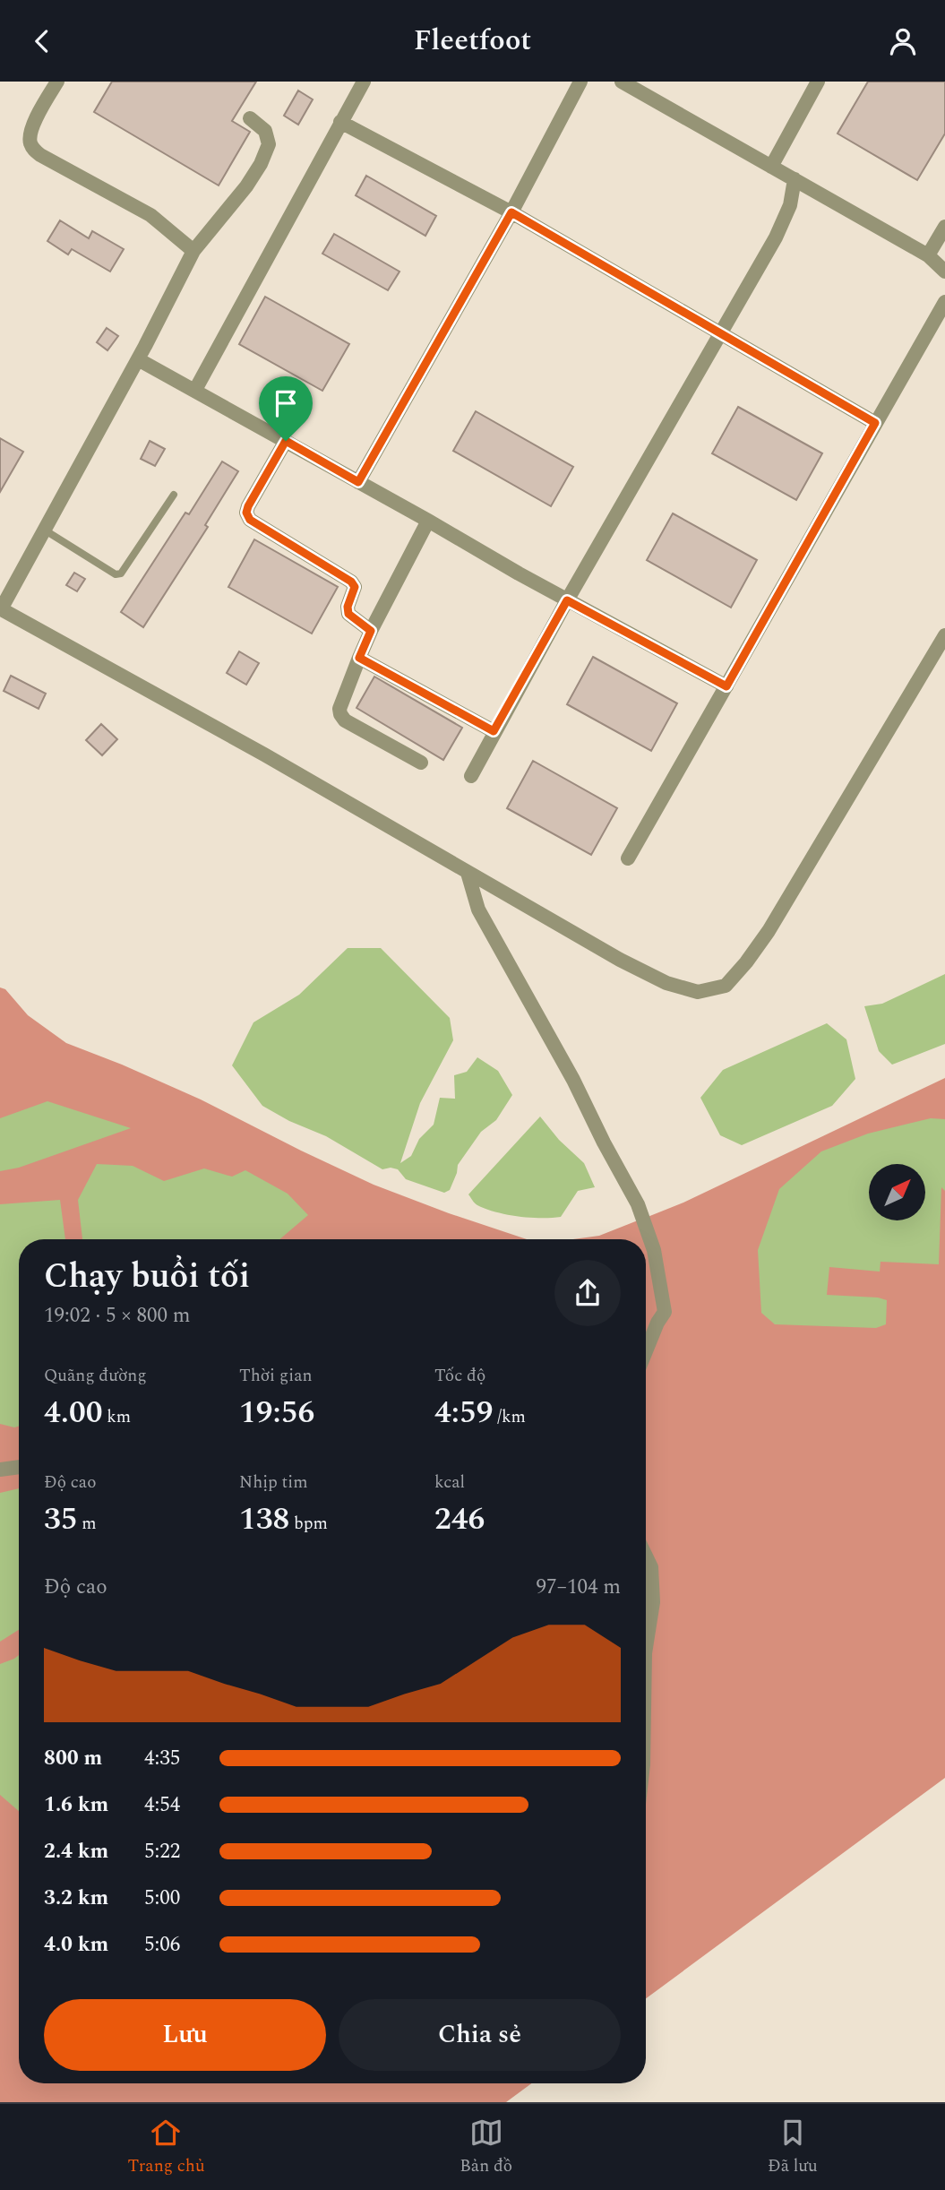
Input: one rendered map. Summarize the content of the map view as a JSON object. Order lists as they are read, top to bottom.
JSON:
{
  "north": "top right",
  "page": {
    "header": "Fleetfoot",
    "heading": ["Chạy buổi tối", "19:02 · 5 × 800 m"],
    "stats": [
      ["Quãng đường", "4.00 km"],
      ["Thời gian", "19:56"],
      ["Tốc độ", "4:59 /km"],
      ["Độ cao", "35 m"],
      ["Nhịp tim", "138 bpm"],
      ["kcal", "246"]
    ],
    "chart": ["Độ cao", "97–104 m"],
    "list": [
      {
        "name": "800 m",
        "note": "4:35"
      },
      {
        "name": "1.6 km",
        "note": "4:54"
      },
      {
        "name": "2.4 km",
        "note": "5:22"
      },
      {
        "name": "3.2 km",
        "note": "5:00"
      },
      {
        "name": "4.0 km",
        "note": "5:06"
      }
    ],
    "buttons": ["Lưu", "Chia sẻ"],
    "tabs": ["Trang chủ", "Bản đồ", "Đã lưu"]
  }
}
